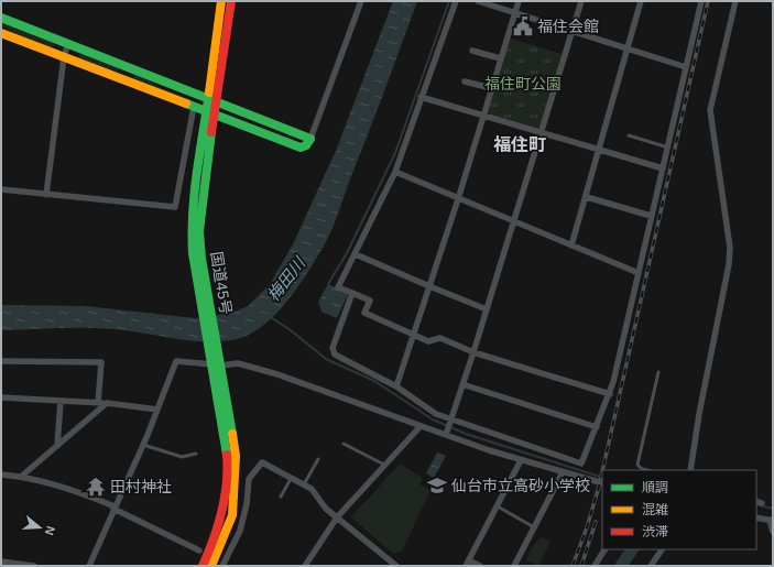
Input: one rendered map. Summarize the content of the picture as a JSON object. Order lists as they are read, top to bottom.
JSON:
{
  "streets": {
    "main road": ["国道45号"]
  },
  "districts": ["福住町"],
  "water": ["梅田川"],
  "parks": ["福住町公園"],
  "places": {
    "public building": ["福住会館"],
    "school or university": ["仙台市立高砂小学校"],
    "temple": ["田村神社"]
  },
  "legend": ["順調", "混雑", "渋滞"],
  "north": "right"
}
